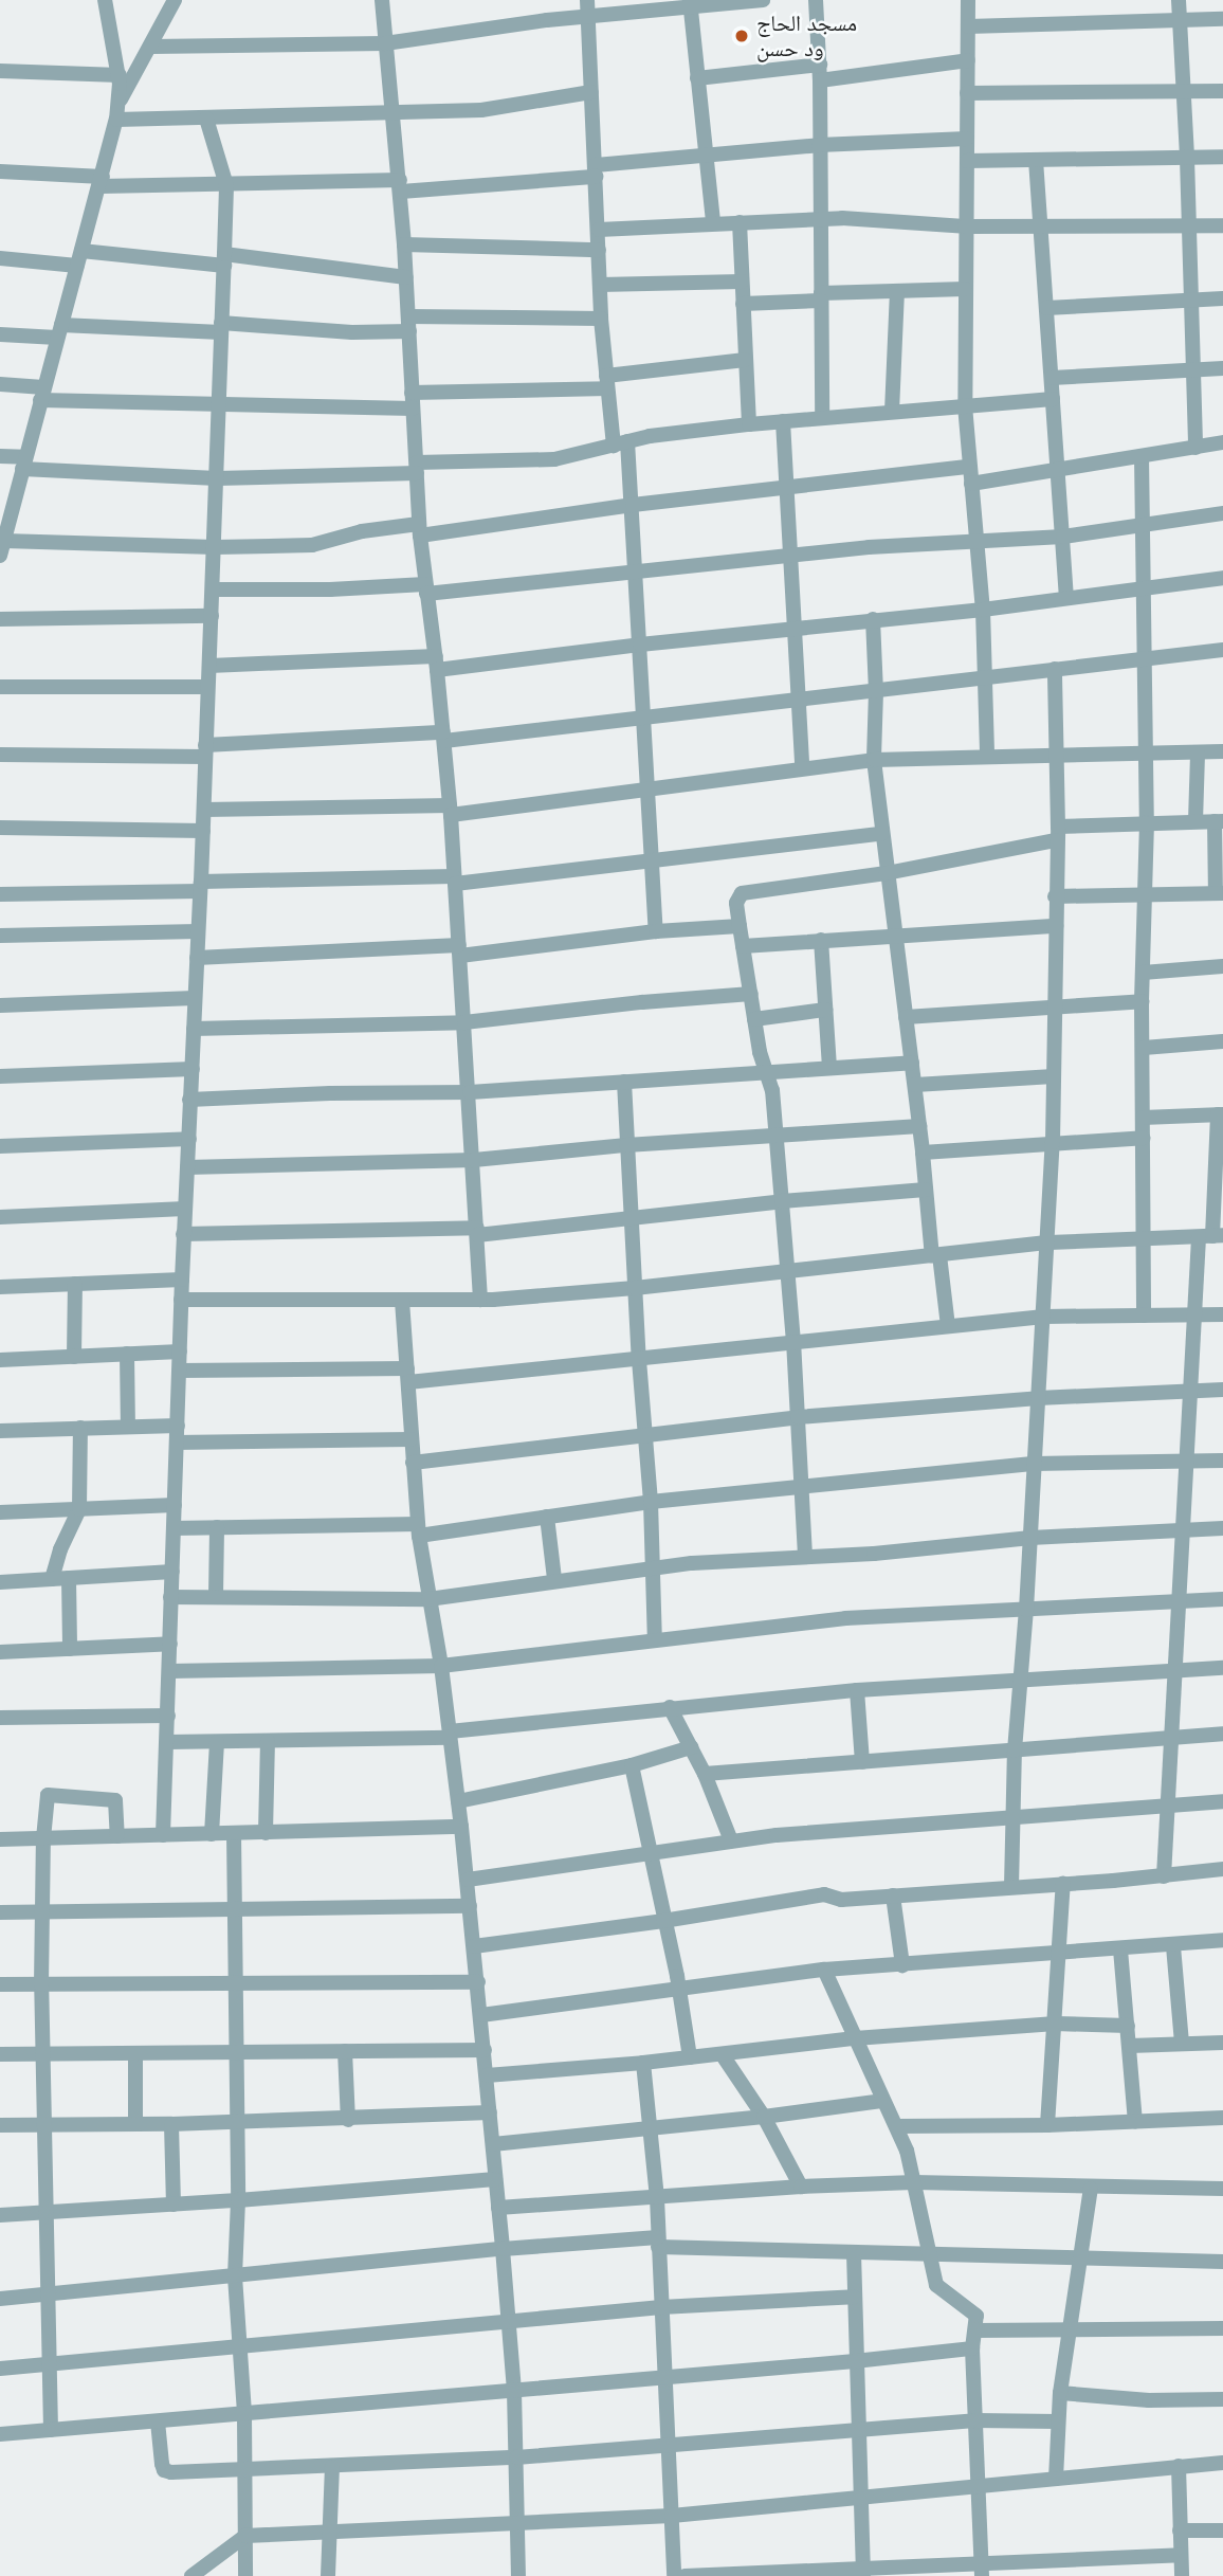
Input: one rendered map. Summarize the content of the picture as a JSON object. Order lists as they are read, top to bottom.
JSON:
{
  "places": ["مسجد الحاج ود حسن"]
}
